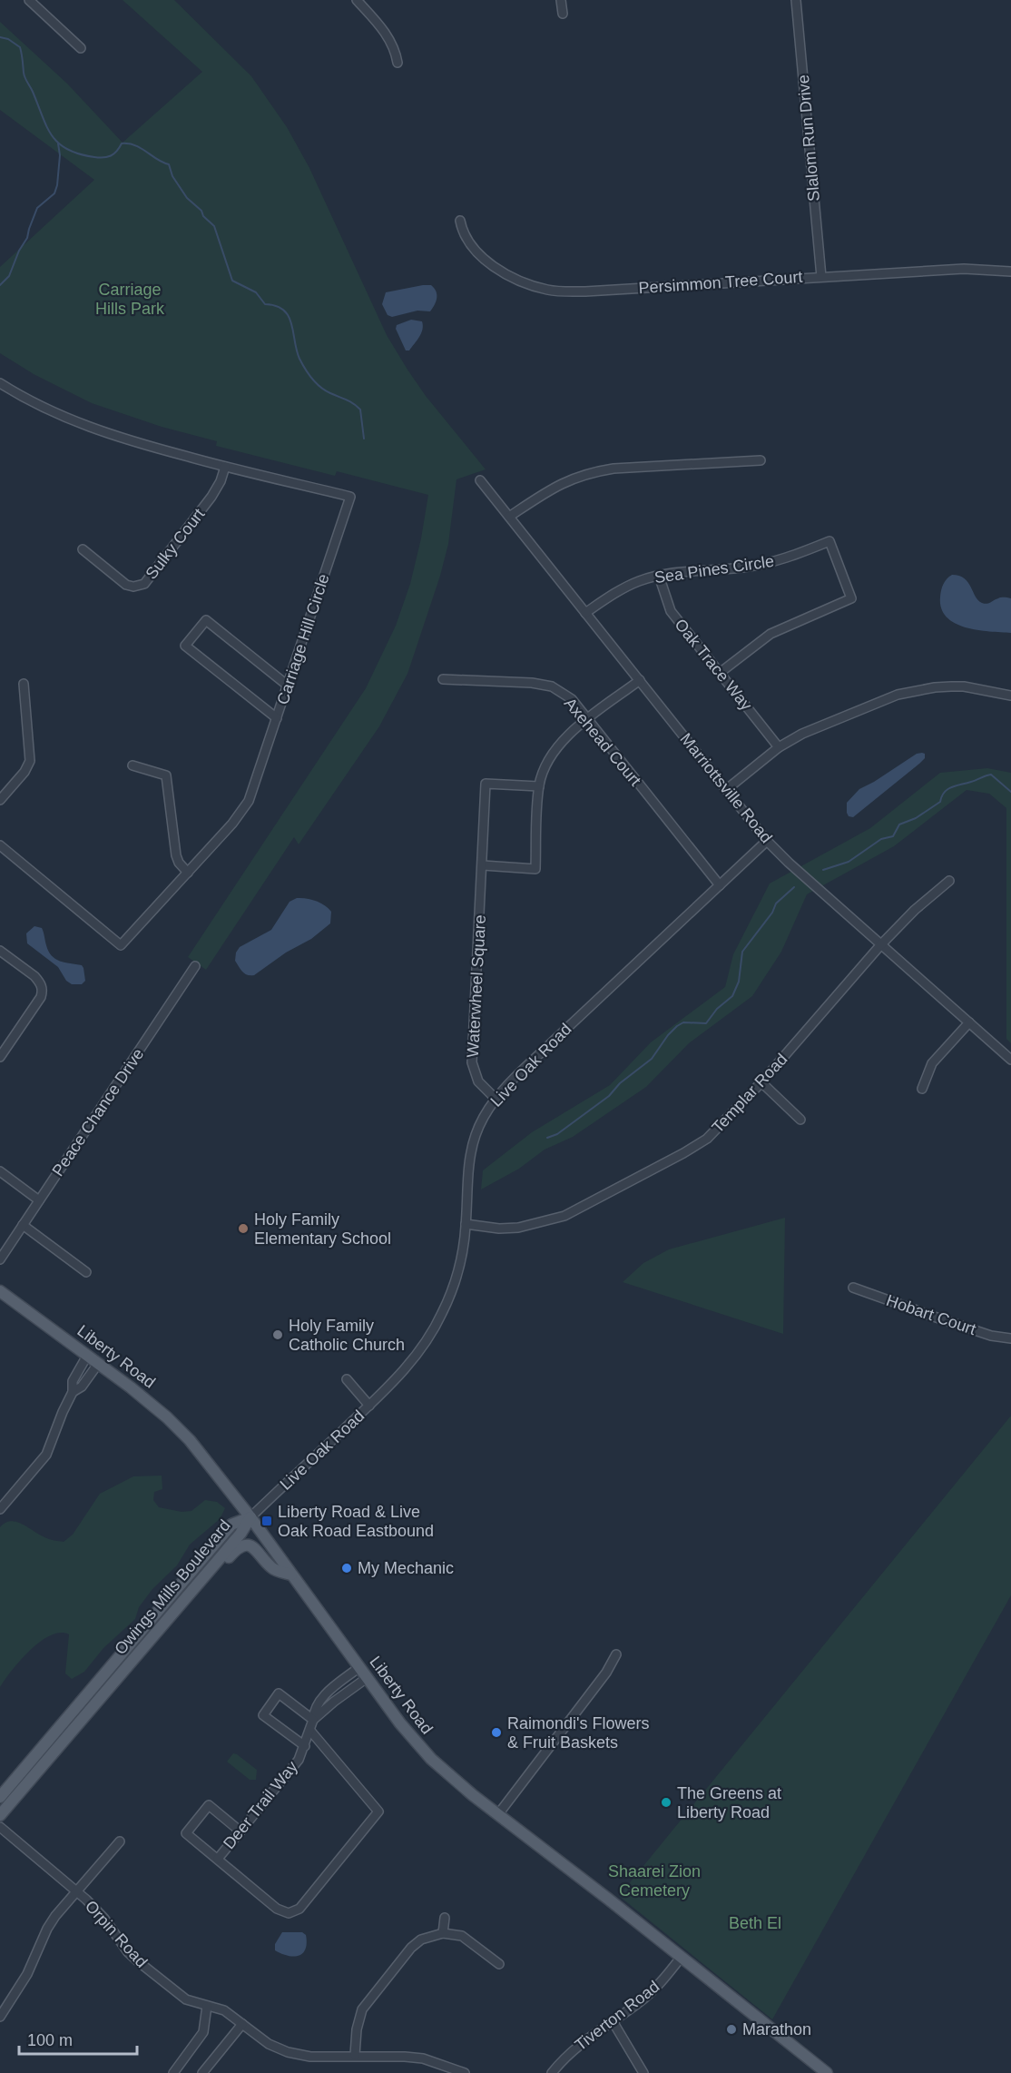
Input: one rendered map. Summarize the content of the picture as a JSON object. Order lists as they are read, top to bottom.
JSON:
{
  "streets": {
    "main road": ["Liberty Road", "Owings Mills Boulevard"],
    "street": [
      "Slalom Run Drive",
      "Persimmon Tree Court",
      "Sulky Court",
      "Sea Pines Circle",
      "Carriage Hill Circle",
      "Oak Trace Way",
      "Axehead Court",
      "Marriottsville Road",
      "Waterwheel Square",
      "Live Oak Road",
      "Templar Road",
      "Peace Chance Drive",
      "Hobart Court",
      "Deer Trail Way",
      "Orpin Road",
      "Tiverton Road"
    ]
  },
  "crossings": [
    ["Slalom Run Drive", "Persimmon Tree Court"],
    ["Sulky Court", "Carriage Hill Circle"],
    ["Sea Pines Circle", "Oak Trace Way"],
    ["Sea Pines Circle", "Marriottsville Road"],
    ["Axehead Court", "Live Oak Road"],
    ["Marriottsville Road", "Live Oak Road"],
    ["Marriottsville Road", "Templar Road"],
    ["Waterwheel Square", "Live Oak Road"],
    ["Live Oak Road", "Templar Road"],
    ["Live Oak Road", "Liberty Road"],
    ["Live Oak Road", "Owings Mills Boulevard"],
    ["Liberty Road", "Owings Mills Boulevard"],
    ["Liberty Road", "Deer Trail Way"],
    ["Liberty Road", "Tiverton Road"]
  ],
  "parks": ["Carriage Hills Park", "Shaarei Zion Cemetery", "Beth El"],
  "places": {
    "other": [
      "Holy Family Elementary School",
      "Holy Family Catholic Church",
      "My Mechanic",
      "Raimondi's Flowers & Fruit Baskets",
      "The Greens at Liberty Road",
      "Marathon"
    ],
    "transit": ["Liberty Road & Live Oak Road Eastbound"]
  },
  "scale_bar": "100 m"
}
